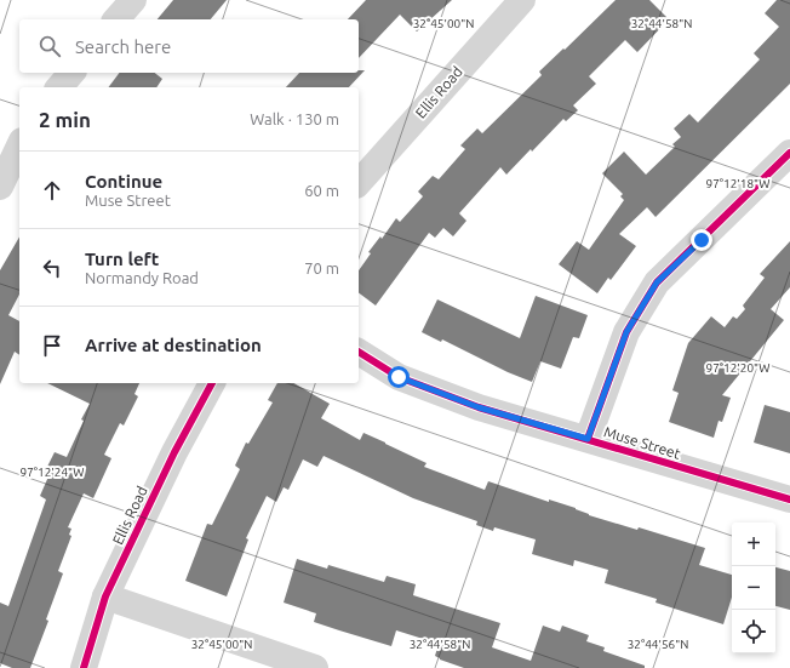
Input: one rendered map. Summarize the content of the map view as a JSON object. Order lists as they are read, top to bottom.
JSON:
{
  "streets": {
    "street": ["Ellis Road", "Muse Street"]
  },
  "page": {
    "search": "Search here",
    "heading": ["2 min", "Walk · 130 m"],
    "list": [
      ["Continue", "Muse Street", "60 m"],
      ["Turn left", "Normandy Road", "70 m"],
      "Arrive at destination"
    ],
    "map_buttons": ["+", "−"]
  },
  "coordinates": [
    "32°45'00\"N",
    "32°44'58\"N",
    "97°12'18\"W",
    "97°12'20\"W",
    "97°12'24\"W",
    "32°44'56\"N"
  ]
}
